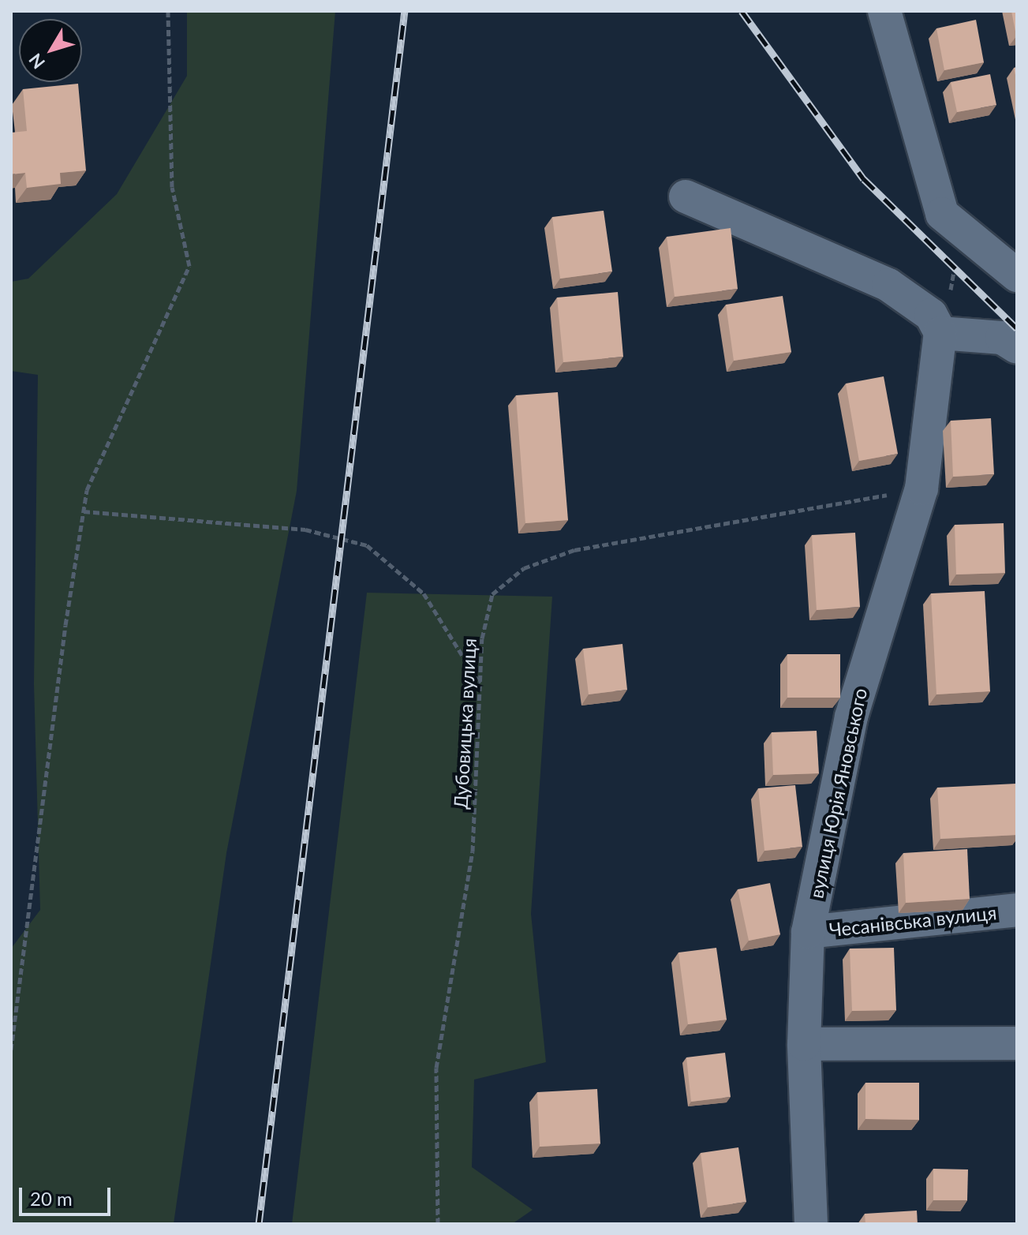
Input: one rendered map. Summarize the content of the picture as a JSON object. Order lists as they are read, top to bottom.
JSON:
{
  "streets": {
    "street": ["вулиця Юрія Яновського", "Чесанівська вулиця"],
    "path": ["Дубовицька вулиця"]
  },
  "crossings": [
    ["Дубовицька вулиця", "вулиця Юрія Яновського"],
    ["вулиця Юрія Яновського", "Чесанівська вулиця"]
  ],
  "scale_bar": "20 m",
  "north": "bottom left"
}
